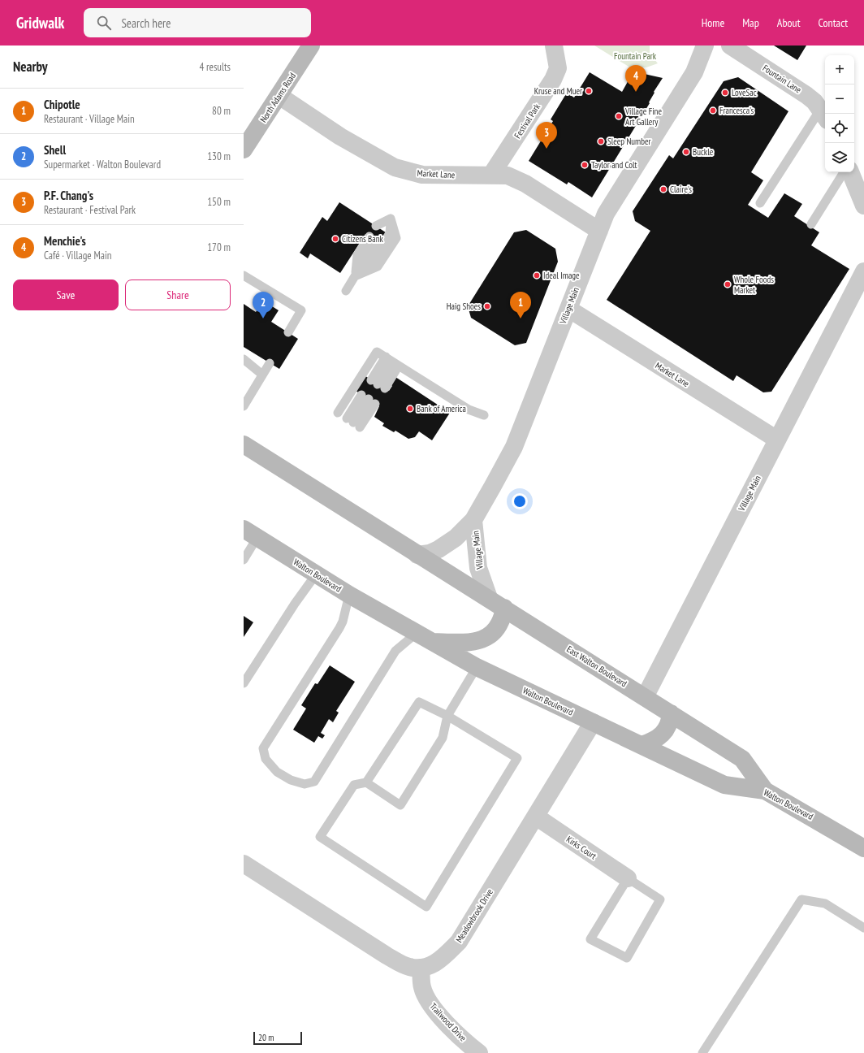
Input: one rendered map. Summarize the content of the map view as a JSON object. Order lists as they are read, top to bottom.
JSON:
{
  "streets": {
    "main road": ["North Adams Road", "Walton Boulevard", "East Walton Boulevard"],
    "street": [
      "Fountain Lane",
      "Festival Park",
      "Market Lane",
      "Village Main",
      "Kirks Court",
      "Meadowbrook Drive",
      "Trailwood Drive"
    ]
  },
  "crossings": [
    ["North Adams Road", "Market Lane"],
    ["Festival Park", "Market Lane"],
    ["Market Lane", "Village Main"],
    ["Village Main", "East Walton Boulevard"],
    ["Walton Boulevard", "East Walton Boulevard"],
    ["Walton Boulevard", "Meadowbrook Drive"],
    ["Kirks Court", "Meadowbrook Drive"],
    ["Meadowbrook Drive", "Trailwood Drive"]
  ],
  "parks": ["Fountain Park"],
  "places": [
    "Kruse and Muer",
    "LoveSac",
    "Francesca's",
    "Village Fine Art Gallery",
    "Sleep Number",
    "Buckle",
    "Taylor and Colt",
    "Claire's",
    "Citizens Bank",
    "Ideal Image",
    "Whole Foods Market",
    "Haig Shoes",
    "Bank of America"
  ],
  "scale_bar": "20 m",
  "page": {
    "header": "Gridwalk",
    "search": "Search here",
    "nav": [
      "Home",
      "Map",
      "About",
      "Contact"
    ],
    "heading": ["Nearby", "4 results"],
    "map_buttons": ["+", "−"],
    "pins": [
      "4",
      "3",
      "1",
      "2"
    ],
    "list": [
      {
        "mark": "1",
        "name": "Chipotle",
        "note": "Restaurant · Village Main",
        "value": "80 m"
      },
      {
        "mark": "2",
        "name": "Shell",
        "note": "Supermarket · Walton Boulevard",
        "value": "130 m"
      },
      {
        "mark": "3",
        "name": "P.F. Chang's",
        "note": "Restaurant · Festival Park",
        "value": "150 m"
      },
      {
        "mark": "4",
        "name": "Menchie's",
        "note": "Café · Village Main",
        "value": "170 m"
      }
    ],
    "buttons": ["Save", "Share"],
    "scale": "20 m"
  }
}
